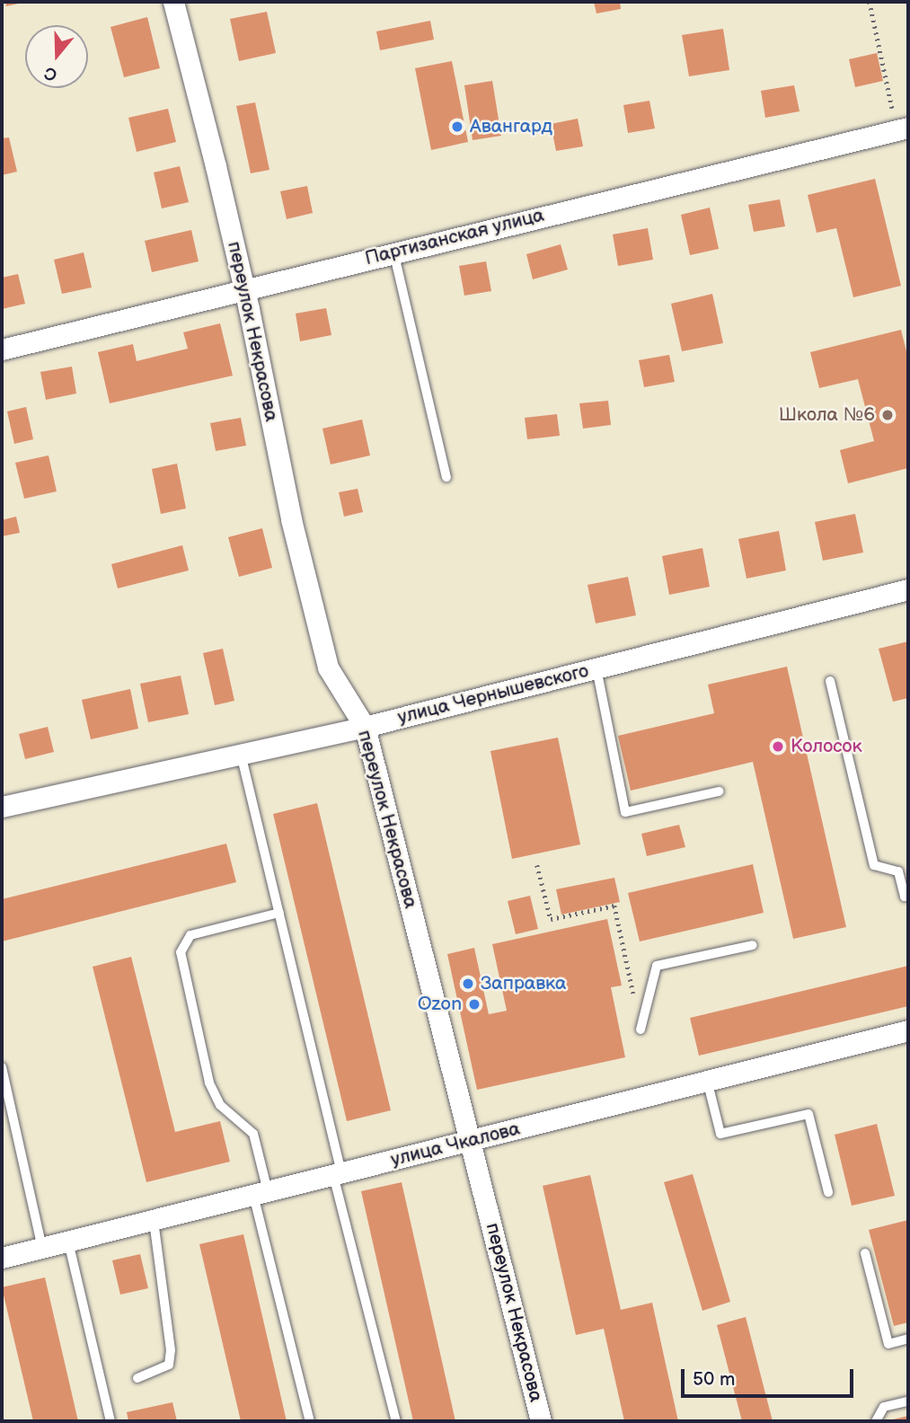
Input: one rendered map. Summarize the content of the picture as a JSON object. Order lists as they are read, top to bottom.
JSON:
{
  "streets": {
    "street": [
      "Партизанская улица",
      "переулок Некрасова",
      "улица Чернышевского",
      "улица Чкалова"
    ]
  },
  "crossings": [
    ["Партизанская улица", "переулок Некрасова"],
    ["переулок Некрасова", "улица Чернышевского"],
    ["переулок Некрасова", "улица Чкалова"]
  ],
  "places": [
    "Авангард",
    "Школа №6",
    "Колосок",
    "Заправка",
    "Ozon"
  ],
  "scale_bar": "50 m",
  "north": "bottom"
}
